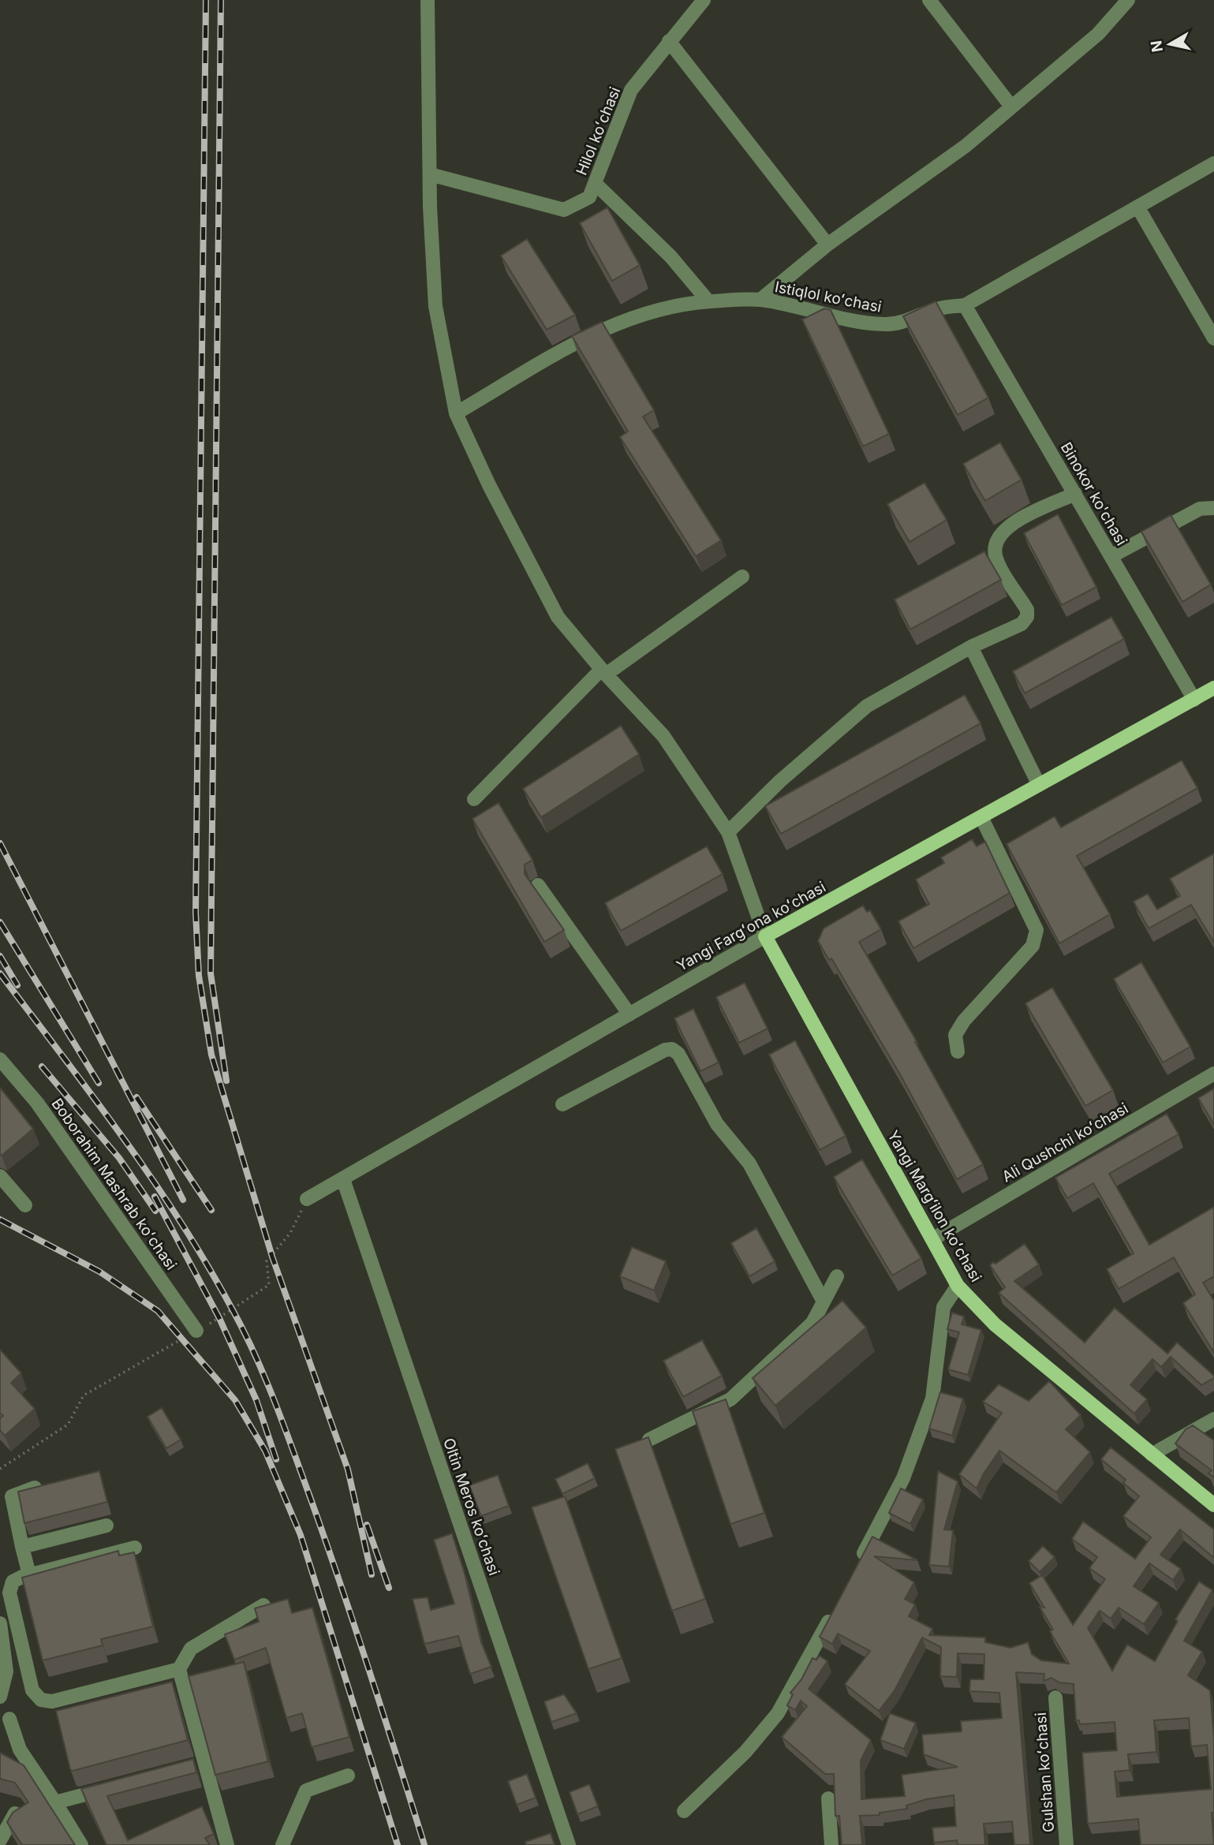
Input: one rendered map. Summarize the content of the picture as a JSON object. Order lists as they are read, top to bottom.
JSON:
{
  "streets": {
    "main road": ["Yangi Fargʻona koʻchasi", "Yangi Margʻilon koʻchasi"],
    "street": [
      "Hilol koʻchasi",
      "Istiqlol koʻchasi",
      "Binokor ko'chasi",
      "Ali Qushchi koʻchasi",
      "Boborahim Mashrab koʻchasi",
      "Oltin Meros koʻchasi",
      "Gulshan koʻchasi"
    ]
  },
  "crossings": [
    ["Istiqlol koʻchasi", "Binokor ko'chasi"],
    ["Binokor ko'chasi", "Yangi Fargʻona koʻchasi"],
    ["Yangi Fargʻona koʻchasi", "Yangi Margʻilon koʻchasi"],
    ["Yangi Fargʻona koʻchasi", "Oltin Meros koʻchasi"],
    ["Ali Qushchi koʻchasi", "Yangi Margʻilon koʻchasi"]
  ],
  "north": "left"
}
